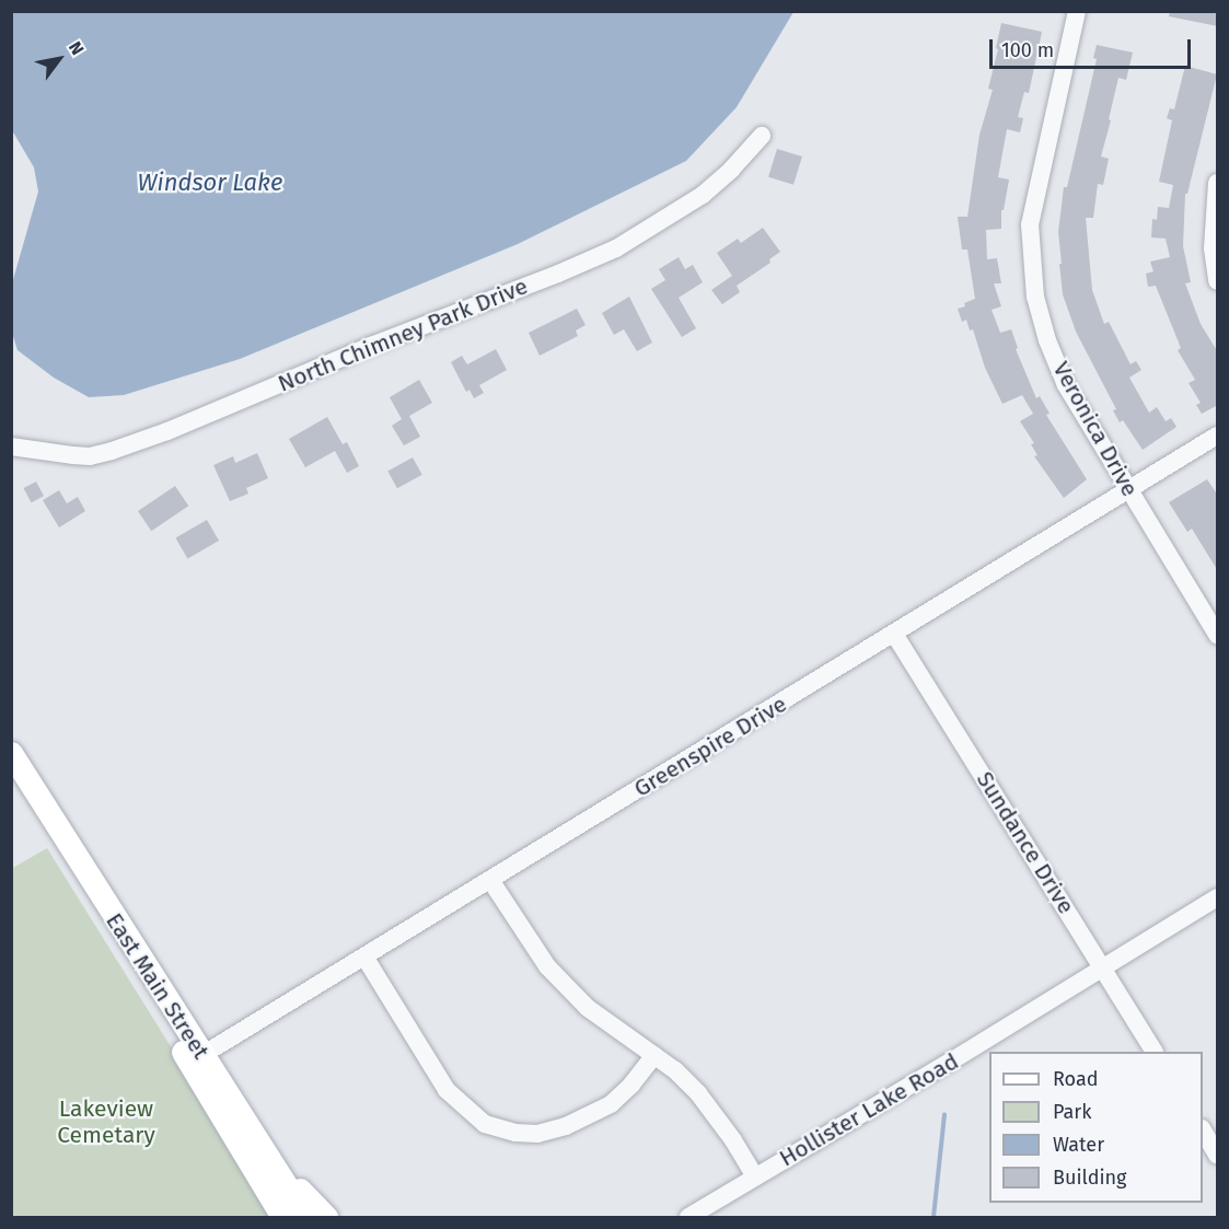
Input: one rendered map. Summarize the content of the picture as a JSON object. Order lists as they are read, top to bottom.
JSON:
{
  "streets": {
    "main road": ["East Main Street"],
    "street": [
      "North Chimney Park Drive",
      "Veronica Drive",
      "Greenspire Drive",
      "Sundance Drive",
      "Hollister Lake Road"
    ]
  },
  "crossings": [
    ["Veronica Drive", "Greenspire Drive"],
    ["Greenspire Drive", "Sundance Drive"],
    ["Greenspire Drive", "East Main Street"],
    ["Sundance Drive", "Hollister Lake Road"]
  ],
  "water": ["Windsor Lake"],
  "parks": ["Lakeview Cemetary"],
  "legend": [
    "Road",
    "Park",
    "Water",
    "Building"
  ],
  "scale_bar": "100 m",
  "north": "top right"
}
